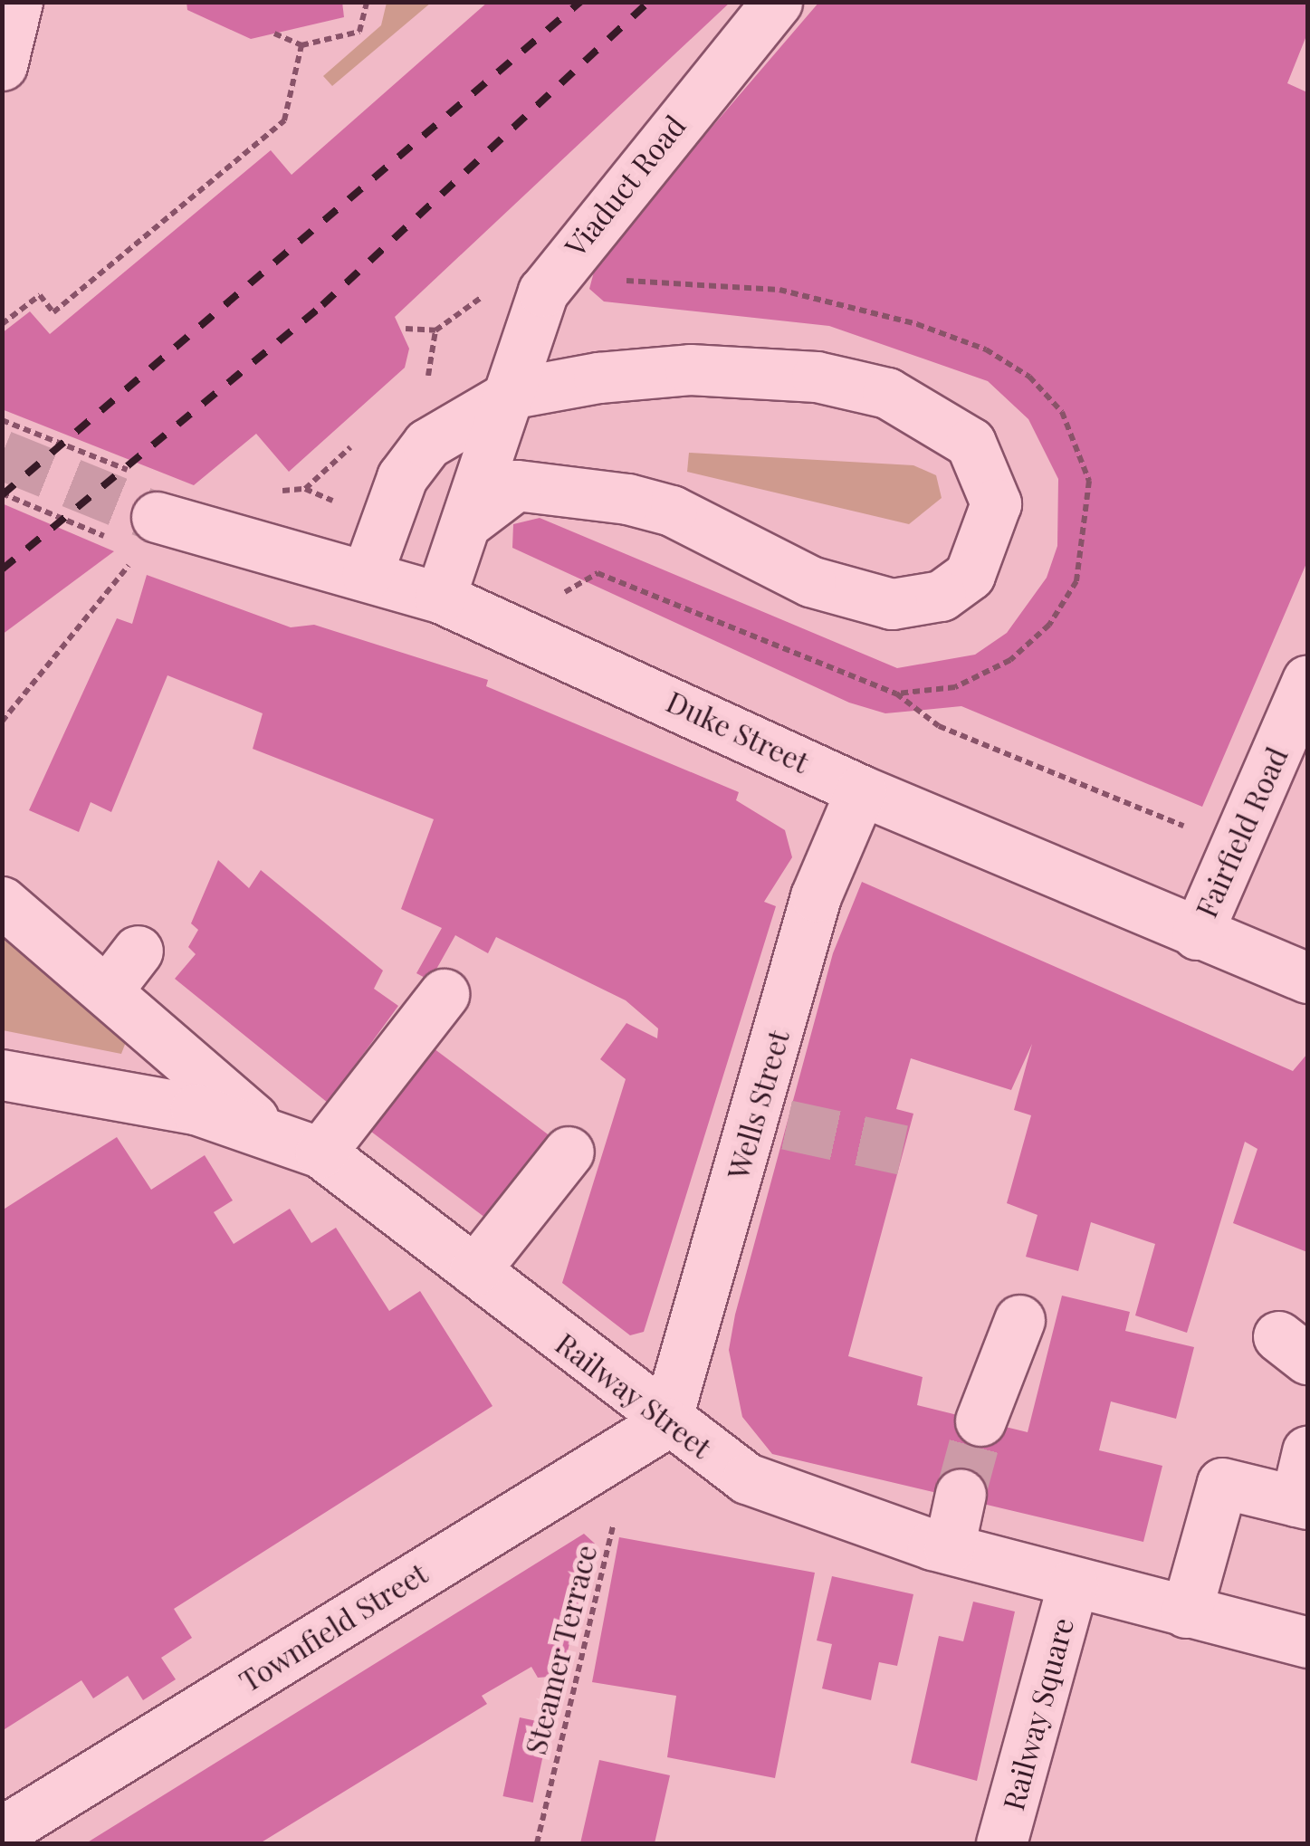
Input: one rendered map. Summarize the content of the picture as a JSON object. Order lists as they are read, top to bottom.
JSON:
{
  "streets": {
    "street": [
      "Viaduct Road",
      "Duke Street",
      "Fairfield Road",
      "Wells Street",
      "Railway Street",
      "Townfield Street",
      "Railway Square"
    ],
    "path": ["Steamer Terrace"]
  },
  "crossings": [
    ["Viaduct Road", "Duke Street"],
    ["Duke Street", "Fairfield Road"],
    ["Duke Street", "Wells Street"],
    ["Wells Street", "Railway Street"],
    ["Wells Street", "Townfield Street"],
    ["Railway Street", "Townfield Street"],
    ["Railway Street", "Railway Square"],
    ["Townfield Street", "Steamer Terrace"]
  ]
}
